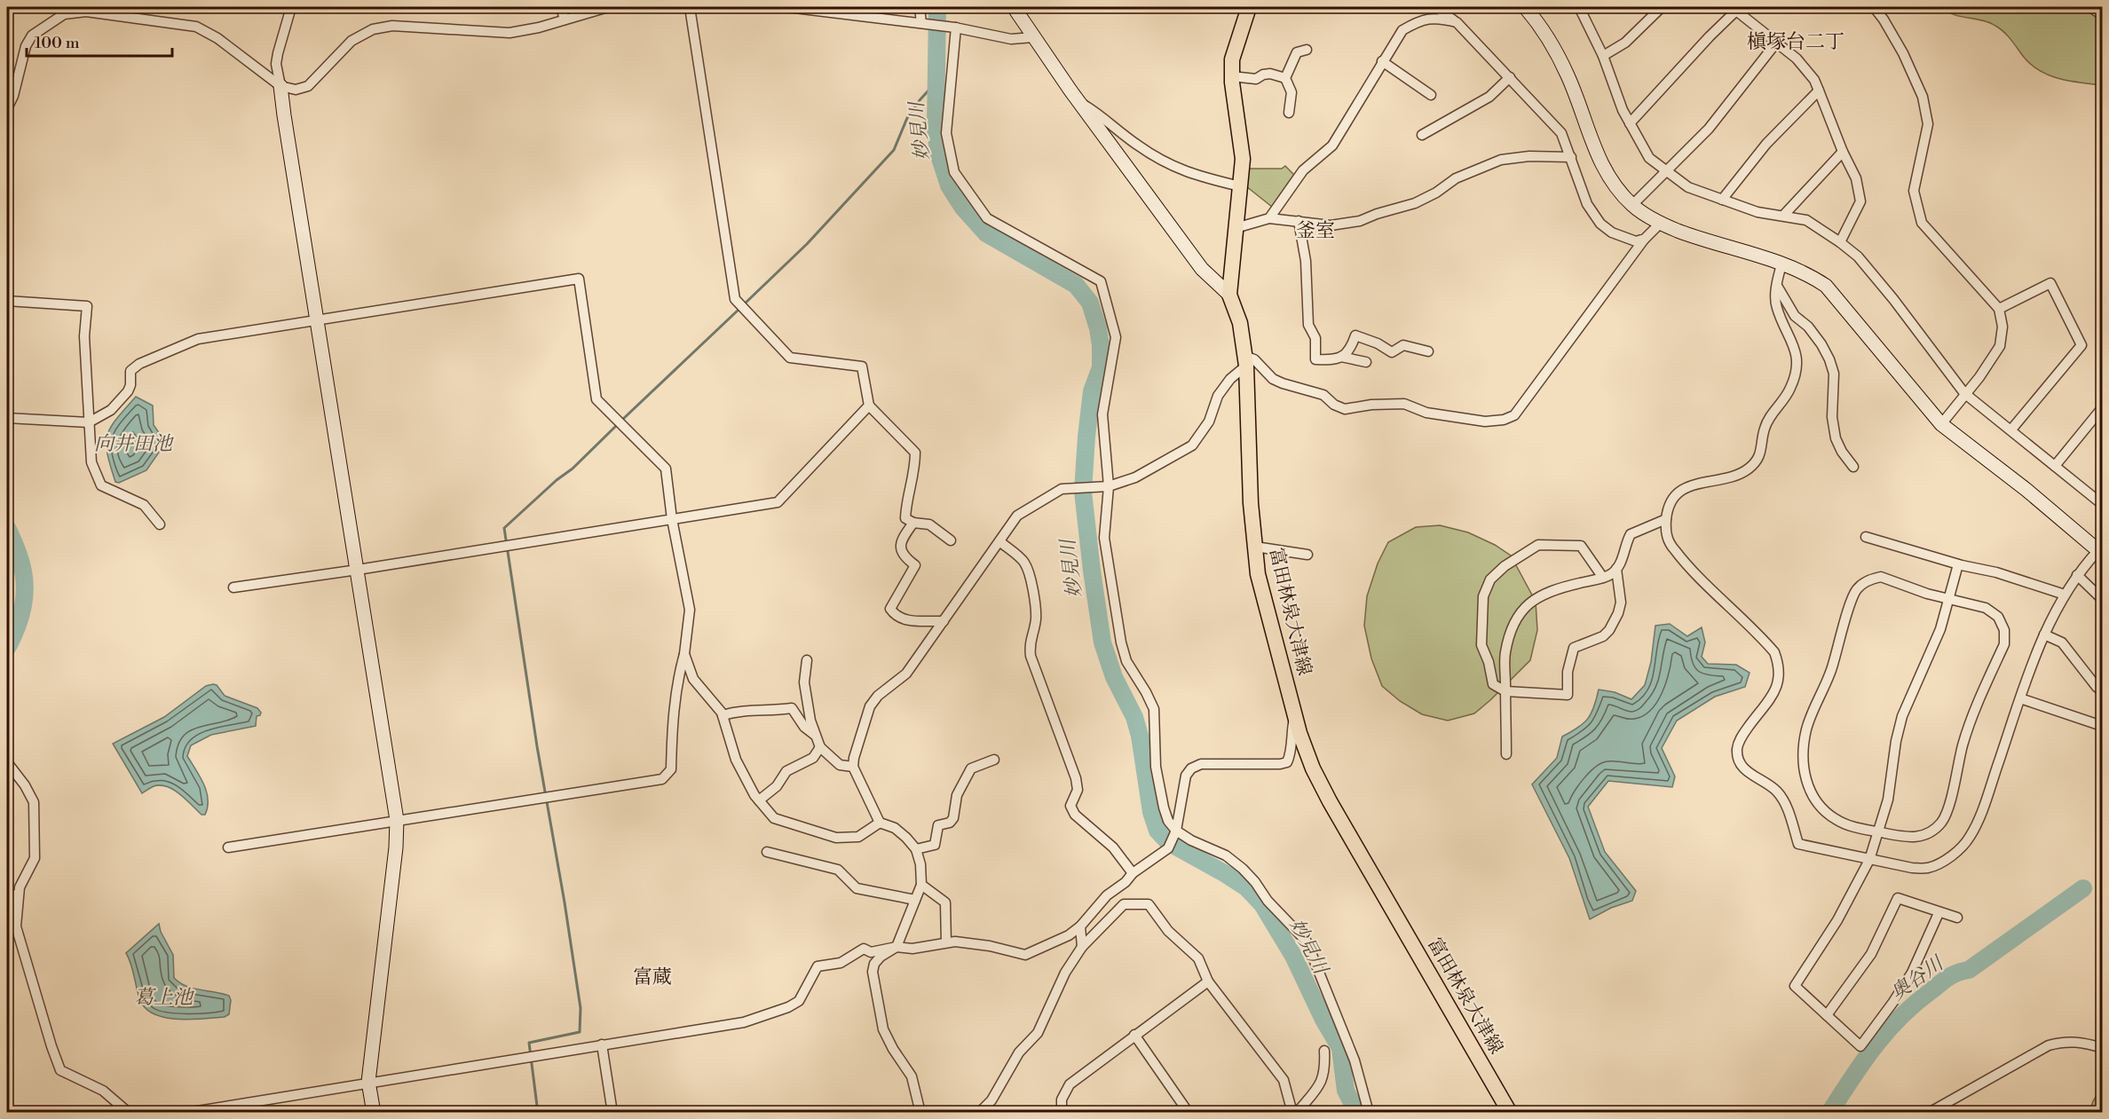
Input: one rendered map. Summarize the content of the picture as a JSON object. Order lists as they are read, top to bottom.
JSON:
{
  "streets": {
    "main road": ["富田林泉大津線"]
  },
  "districts": ["槇塚台二丁", "釜室", "富蔵"],
  "water": [
    "妙見川",
    "向井田池",
    "奥谷川",
    "葛上池"
  ],
  "scale_bar": "100 m"
}
